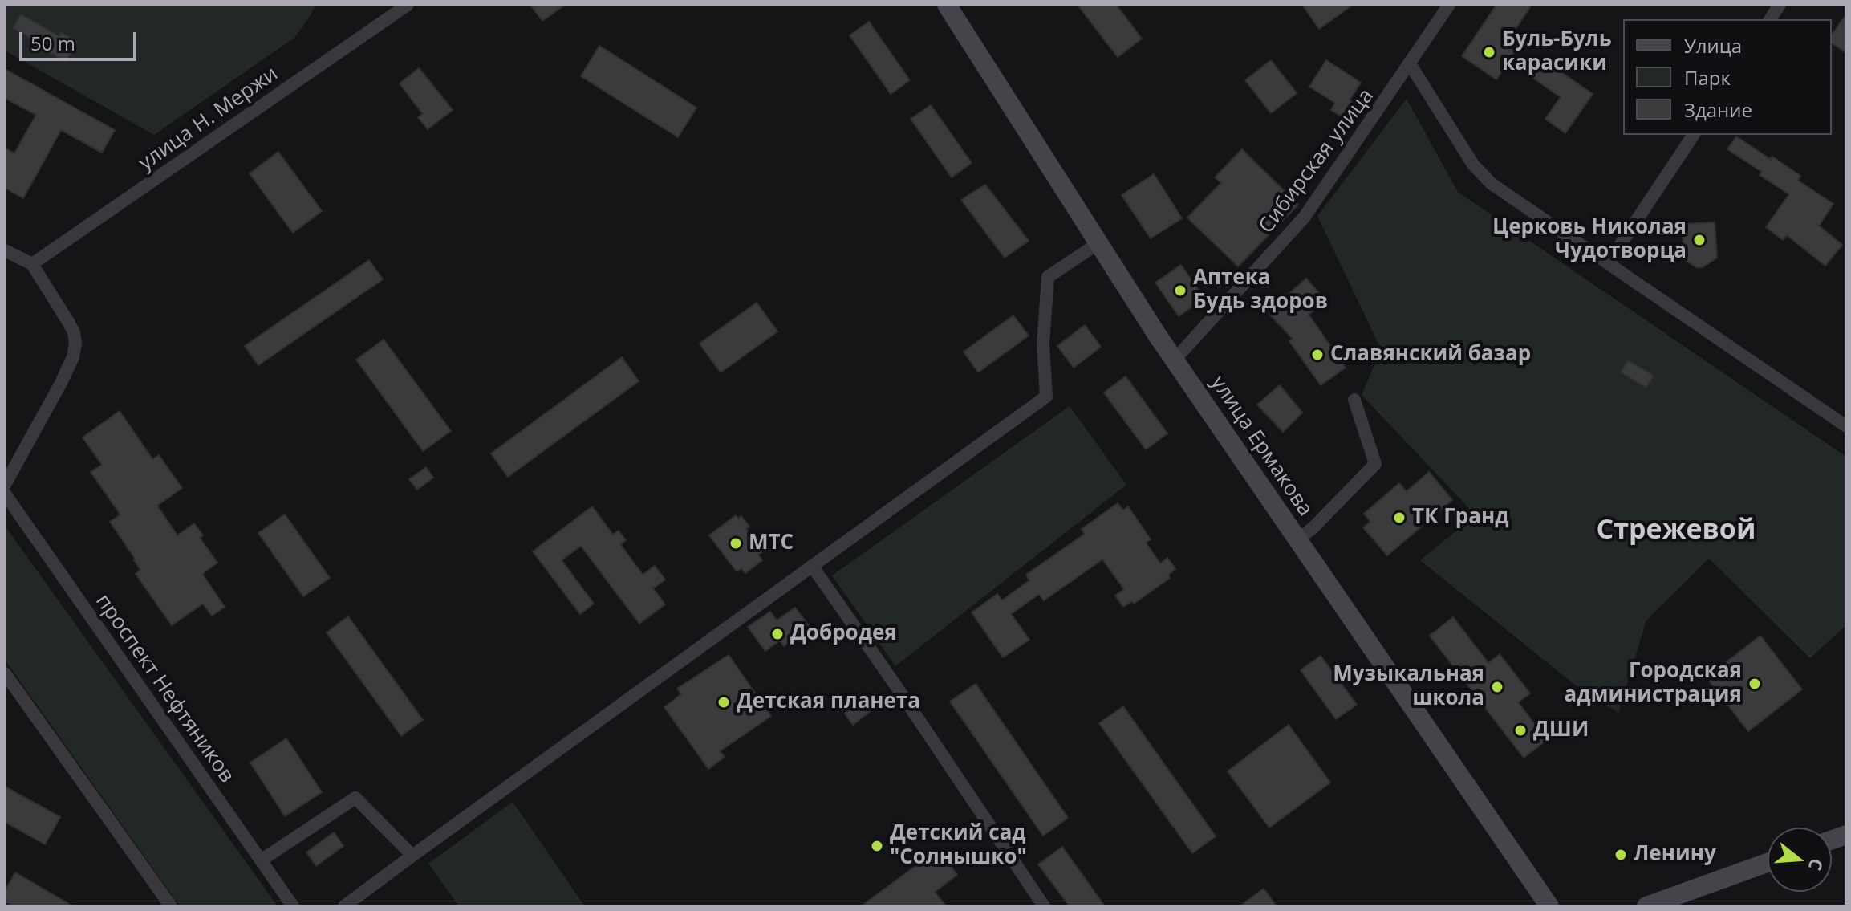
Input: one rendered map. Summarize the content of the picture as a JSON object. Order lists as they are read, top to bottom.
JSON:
{
  "streets": {
    "street": [
      "улица Н. Мержи",
      "Сибирская улица",
      "улица Ермакова",
      "проспект Нефтяников"
    ]
  },
  "crossings": [
    ["Сибирская улица", "улица Ермакова"]
  ],
  "districts": ["Стрежевой"],
  "places": [
    "Буль-Буль карасики",
    "Церковь Николая Чудотворца",
    "Аптека Будь здоров",
    "Славянский базар",
    "ТК Гранд",
    "МТС",
    "Добродея",
    "Городская администрация",
    "Музыкальная школа",
    "Детская планета",
    "ДШИ",
    "Детский сад \"Солнышко\"",
    "Ленину"
  ],
  "legend": ["Улица", "Парк", "Здание"],
  "scale_bar": "50 m",
  "north": "right"
}
